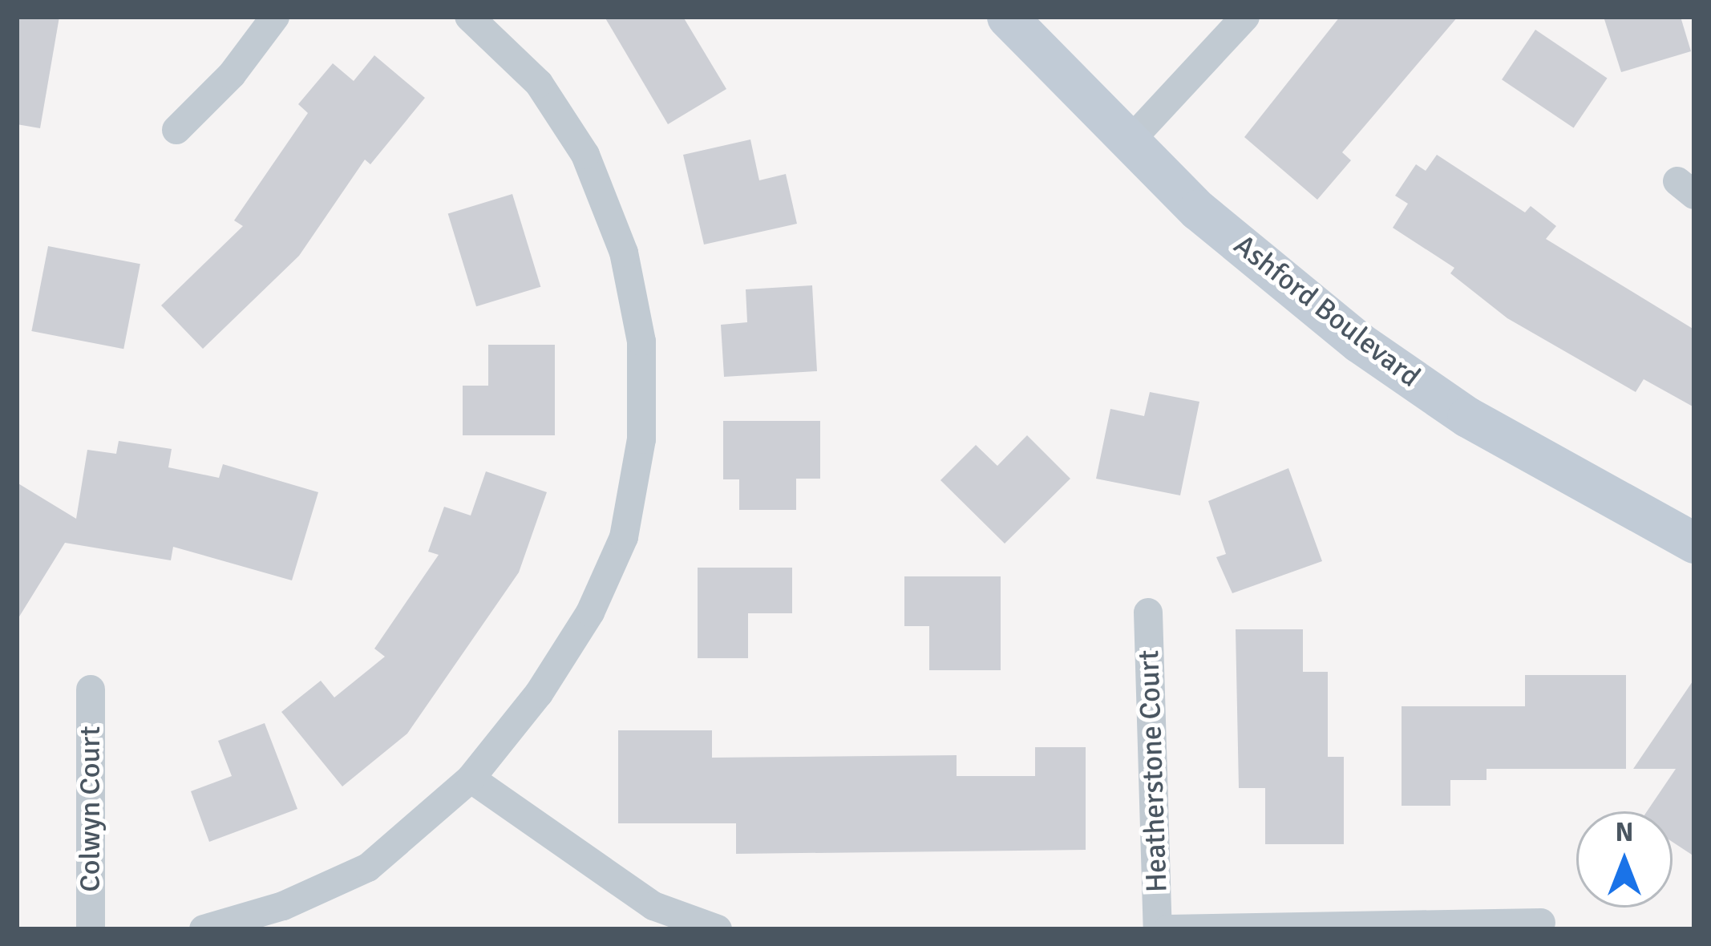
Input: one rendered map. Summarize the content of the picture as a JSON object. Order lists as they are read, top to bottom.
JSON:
{
  "streets": {
    "street": ["Ashford Boulevard", "Heatherstone Court", "Colwyn Court"]
  },
  "north": "top"
}
